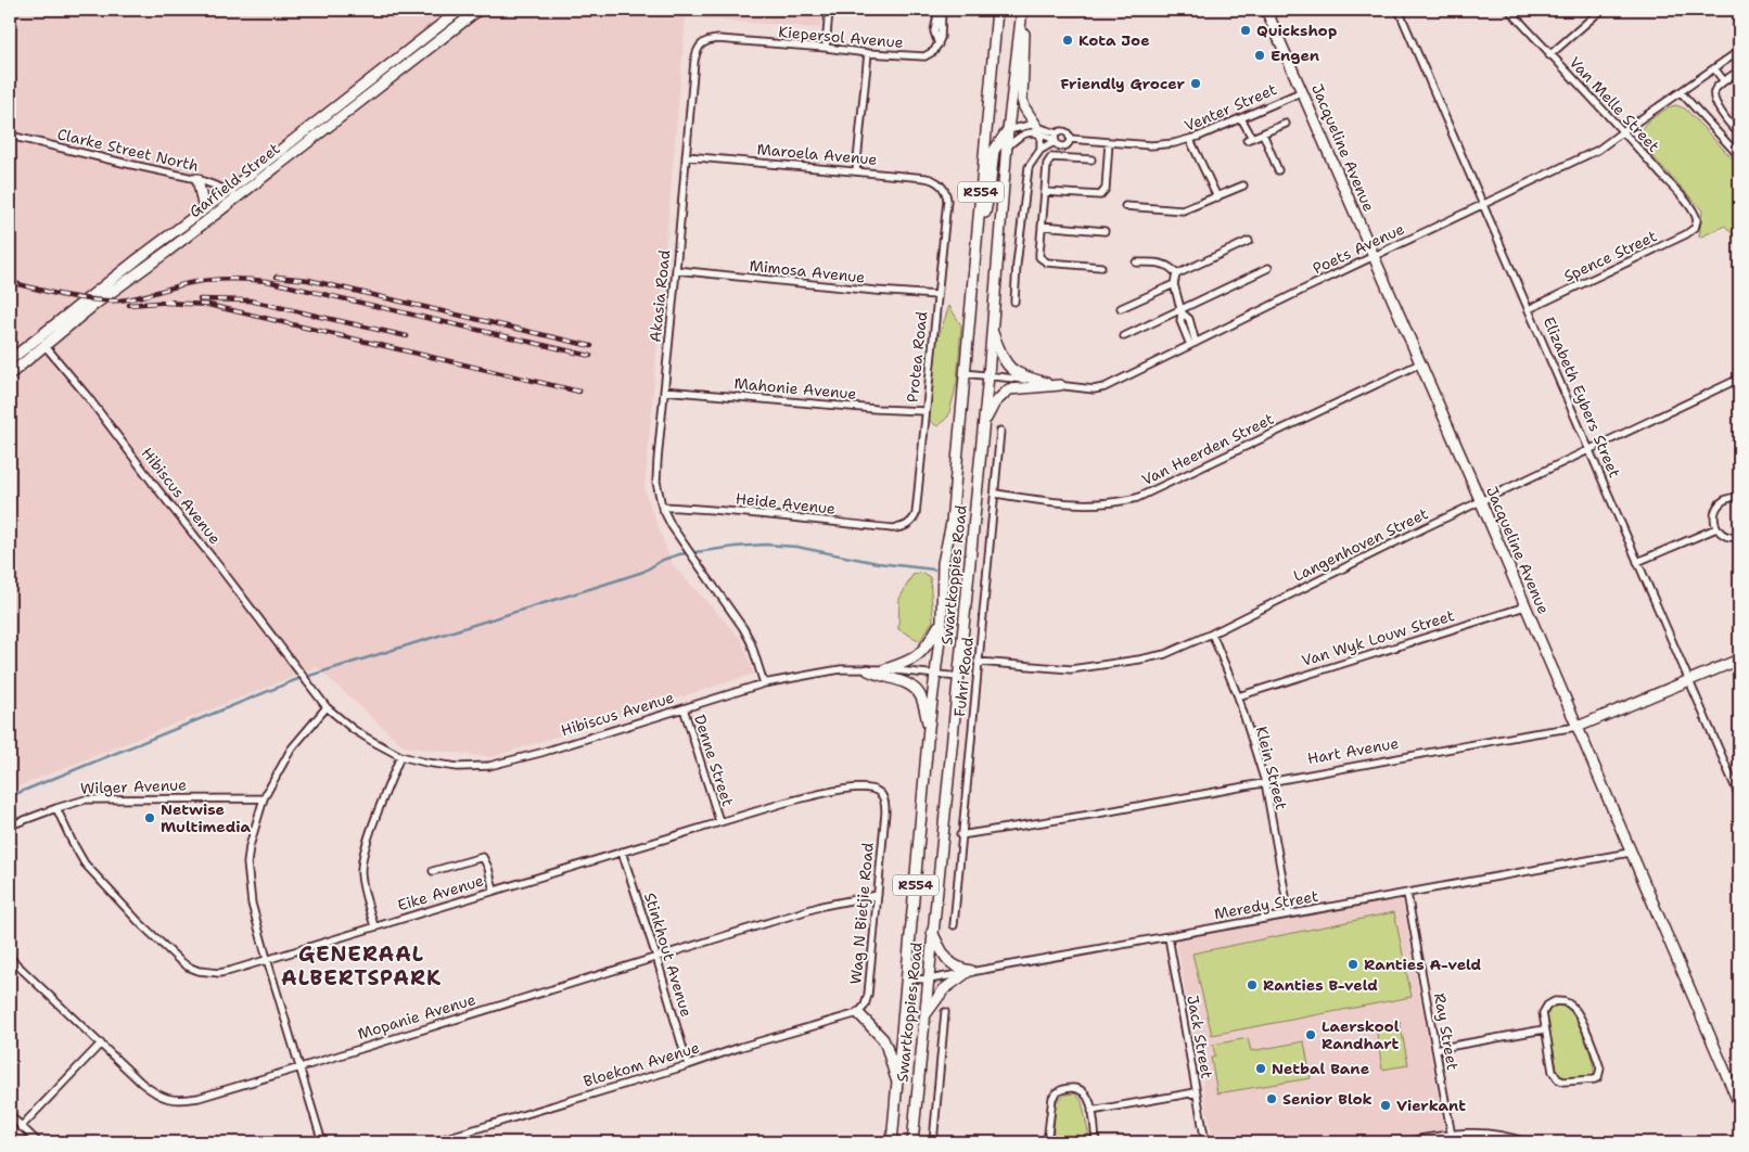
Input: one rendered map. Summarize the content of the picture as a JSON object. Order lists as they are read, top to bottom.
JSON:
{
  "streets": {
    "main road": [
      "Jacqueline Avenue",
      "Garfield Street",
      "R554",
      "Swartkoppies Road",
      "Hart Avenue"
    ],
    "street": [
      "Kiepersol Avenue",
      "Van Melle Street",
      "Venter Street",
      "Clarke Street North",
      "Maroela Avenue",
      "Poets Avenue",
      "Spence Street",
      "Mimosa Avenue",
      "Akasia Road",
      "Protea Road",
      "Mahonie Avenue",
      "Elizabeth Eybers Street",
      "Van Heerden Street",
      "Hibiscus Avenue",
      "Heide Avenue",
      "Langenhoven Street",
      "Van Wyk Louw Street",
      "Fuhri Road",
      "Denne Street",
      "Klein Street",
      "Wilger Avenue",
      "Eike Avenue",
      "Meredy Street",
      "Wag N Bietjie Road",
      "Stinkhout Avenue",
      "Mopanie Avenue",
      "Ray Street",
      "Jack Street",
      "Bloekom Avenue"
    ]
  },
  "crossings": [
    ["Kiepersol Avenue", "Akasia Road"],
    ["Van Melle Street", "Poets Avenue"],
    ["Van Melle Street", "Spence Street"],
    ["Venter Street", "Jacqueline Avenue"],
    ["Jacqueline Avenue", "Poets Avenue"],
    ["Jacqueline Avenue", "Van Heerden Street"],
    ["Jacqueline Avenue", "Langenhoven Street"],
    ["Jacqueline Avenue", "Van Wyk Louw Street"],
    ["Jacqueline Avenue", "Hart Avenue"],
    ["Jacqueline Avenue", "Meredy Street"],
    ["Clarke Street North", "Garfield Street"],
    ["Maroela Avenue", "Akasia Road"],
    ["Maroela Avenue", "Protea Road"],
    ["Garfield Street", "Hibiscus Avenue"],
    ["Poets Avenue", "Elizabeth Eybers Street"],
    ["Poets Avenue", "Swartkoppies Road"],
    ["Spence Street", "Elizabeth Eybers Street"],
    ["Mimosa Avenue", "Akasia Road"],
    ["Mimosa Avenue", "Protea Road"],
    ["Akasia Road", "Mahonie Avenue"],
    ["Akasia Road", "Hibiscus Avenue"],
    ["Akasia Road", "Heide Avenue"],
    ["Protea Road", "Mahonie Avenue"],
    ["Protea Road", "Heide Avenue"],
    ["Elizabeth Eybers Street", "Langenhoven Street"],
    ["Elizabeth Eybers Street", "Hart Avenue"],
    ["Van Heerden Street", "Fuhri Road"],
    ["Hibiscus Avenue", "Swartkoppies Road"],
    ["Hibiscus Avenue", "Denne Street"],
    ["Langenhoven Street", "Fuhri Road"],
    ["Langenhoven Street", "Klein Street"],
    ["Swartkoppies Road", "Meredy Street"],
    ["Van Wyk Louw Street", "Klein Street"],
    ["Fuhri Road", "Hart Avenue"],
    ["Hart Avenue", "Klein Street"],
    ["Denne Street", "Eike Avenue"],
    ["Klein Street", "Meredy Street"],
    ["Wilger Avenue", "Eike Avenue"],
    ["Eike Avenue", "Wag N Bietjie Road"],
    ["Eike Avenue", "Stinkhout Avenue"],
    ["Meredy Street", "Ray Street"],
    ["Meredy Street", "Jack Street"],
    ["Wag N Bietjie Road", "Mopanie Avenue"],
    ["Wag N Bietjie Road", "Bloekom Avenue"],
    ["Stinkhout Avenue", "Mopanie Avenue"],
    ["Stinkhout Avenue", "Bloekom Avenue"]
  ],
  "districts": ["GENERAAL ALBERTSPARK"],
  "places": [
    "Quickshop",
    "Kota Joe",
    "Engen",
    "Friendly Grocer",
    "Netwise Multimedia",
    "Ranties A-veld",
    "Ranties B-veld",
    "Laerskool Randhart",
    "Netbal Bane",
    "Senior Blok",
    "Vierkant"
  ]
}
